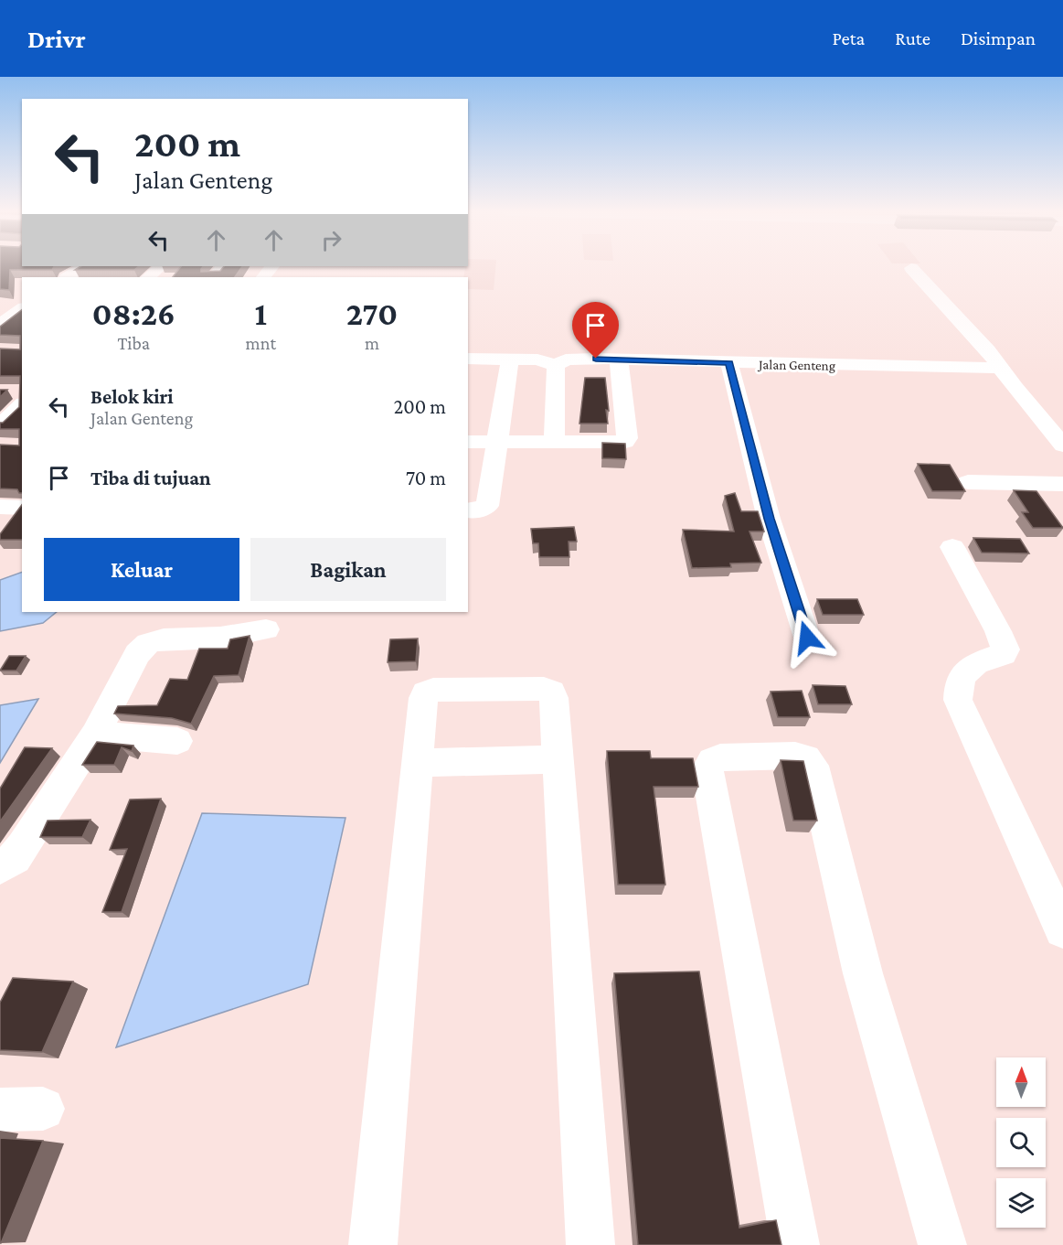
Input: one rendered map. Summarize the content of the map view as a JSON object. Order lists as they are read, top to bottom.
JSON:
{
  "streets": {
    "street": ["Jalan Genteng"]
  },
  "north": "top",
  "page": {
    "header": "Drivr",
    "nav": ["Peta", "Rute", "Disimpan"],
    "turn": ["200 m", "Jalan Genteng"],
    "eta": [
      "08:26",
      "Tiba",
      "1",
      "mnt",
      "270",
      "m"
    ],
    "list": [
      {
        "name": "Belok kiri",
        "note": "Jalan Genteng",
        "value": "200 m"
      },
      {
        "name": "Tiba di tujuan",
        "value": "70 m"
      }
    ],
    "buttons": ["Keluar", "Bagikan"]
  }
}
